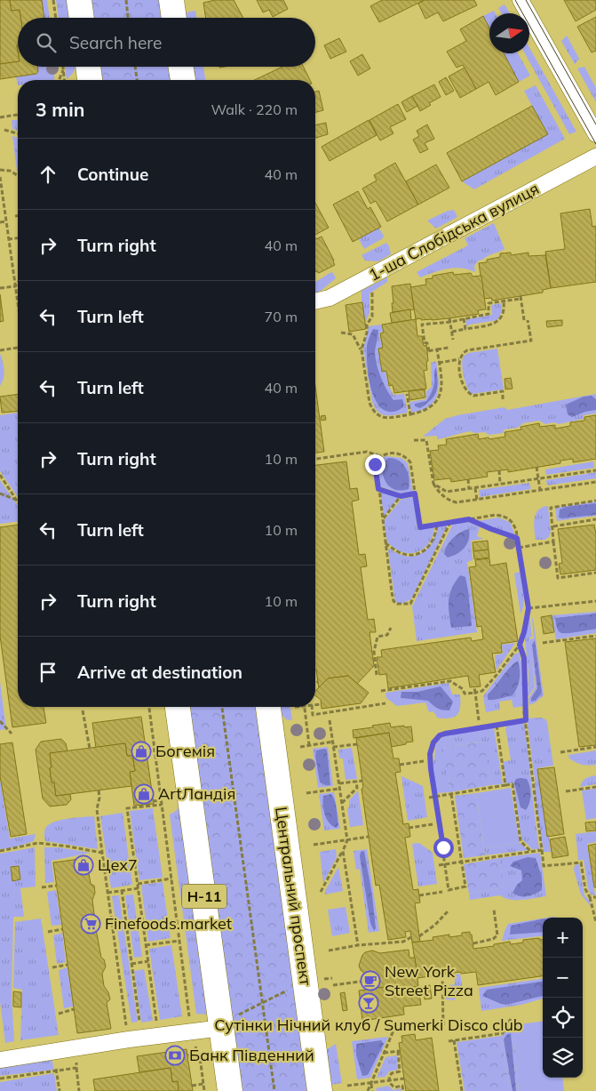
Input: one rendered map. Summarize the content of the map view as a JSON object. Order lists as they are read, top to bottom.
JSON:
{
  "streets": {
    "main road": ["Н-11", "Центральний проспект"],
    "street": ["1-ша Слобідська вулиця"]
  },
  "places": {
    "shop": ["Богемія", "ArtЛандія", "Цех7"],
    "supermarket": ["Finefoods.market"],
    "cafe": ["New York Street Pizza"],
    "bar": ["Сутінки Нічний клуб / Sumerki Disco club"],
    "bank": ["Банк Південний"]
  },
  "north": "right",
  "page": {
    "search": "Search here",
    "heading": ["3 min", "Walk · 220 m"],
    "list": [
      ["Continue", "40 m"],
      ["Turn right", "40 m"],
      ["Turn left", "70 m"],
      ["Turn left", "40 m"],
      ["Turn right", "10 m"],
      ["Turn left", "10 m"],
      ["Turn right", "10 m"],
      "Arrive at destination"
    ],
    "map_buttons": ["+", "−"]
  }
}
